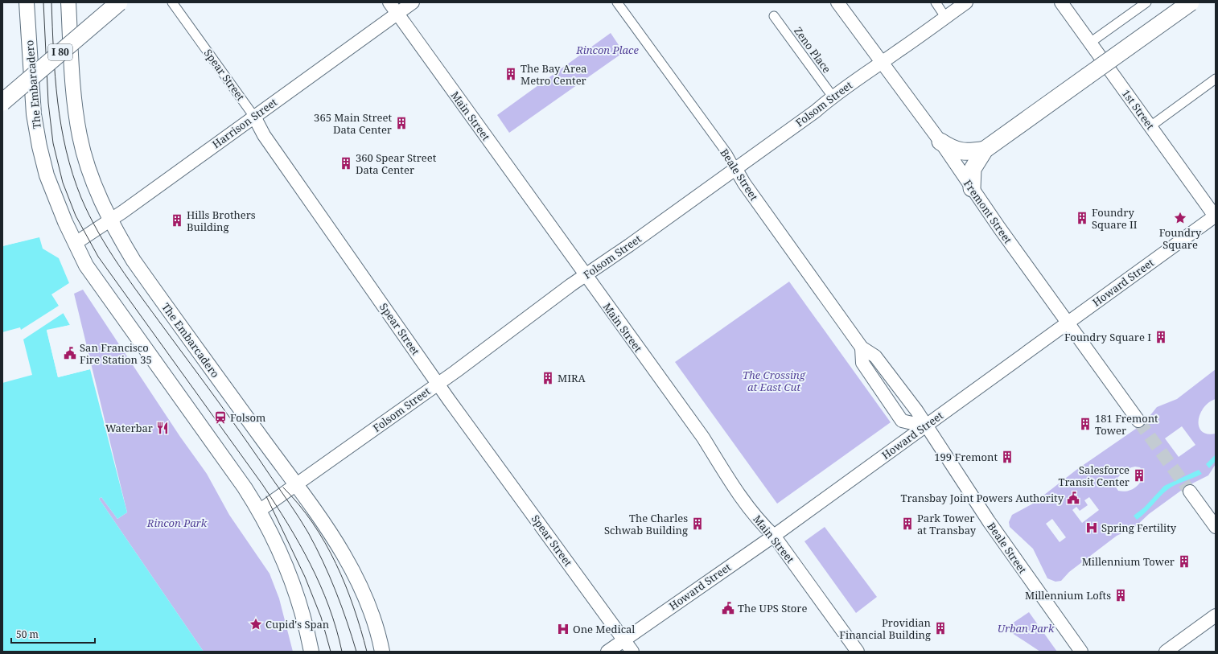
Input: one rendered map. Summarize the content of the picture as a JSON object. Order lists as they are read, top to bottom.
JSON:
{
  "streets": {
    "highway": ["I 80"],
    "main road": [
      "Spear Street",
      "The Embarcadero",
      "Folsom Street",
      "1st Street",
      "Main Street",
      "Harrison Street",
      "Beale Street",
      "Fremont Street",
      "Howard Street"
    ],
    "street": ["Zeno Place"]
  },
  "crossings": [
    ["Zeno Place", "Folsom Street"],
    ["Spear Street", "Folsom Street"],
    ["Spear Street", "Harrison Street"],
    ["Spear Street", "Howard Street"],
    ["The Embarcadero", "Folsom Street"],
    ["The Embarcadero", "Harrison Street"],
    ["Folsom Street", "Main Street"],
    ["Folsom Street", "Beale Street"],
    ["Folsom Street", "Fremont Street"],
    ["1st Street", "Howard Street"],
    ["Main Street", "Harrison Street"],
    ["Main Street", "Howard Street"],
    ["Beale Street", "Howard Street"],
    ["Fremont Street", "Howard Street"]
  ],
  "parks": [
    "Rincon Place",
    "The Crossing at East Cut",
    "Rincon Park",
    "Urban Park"
  ],
  "places": {
    "building": [
      "The Bay Area Metro Center",
      "365 Main Street Data Center",
      "360 Spear Street Data Center",
      "Foundry Square II",
      "Hills Brothers Building",
      "Foundry Square I",
      "MIRA",
      "181 Fremont Tower",
      "199 Fremont",
      "Salesforce Transit Center",
      "The Charles Schwab Building",
      "Park Tower at Transbay",
      "Millennium Tower",
      "Millennium Lofts",
      "Providian Financial Building"
    ],
    "place": ["Foundry Square", "Cupid's Span"],
    "public building": ["San Francisco Fire Station 35", "Transbay Joint Powers Authority", "The UPS Store"],
    "station": ["Folsom"],
    "restaurant": ["Waterbar"],
    "hospital": ["Spring Fertility", "One Medical"]
  },
  "scale_bar": "50 m"
}
